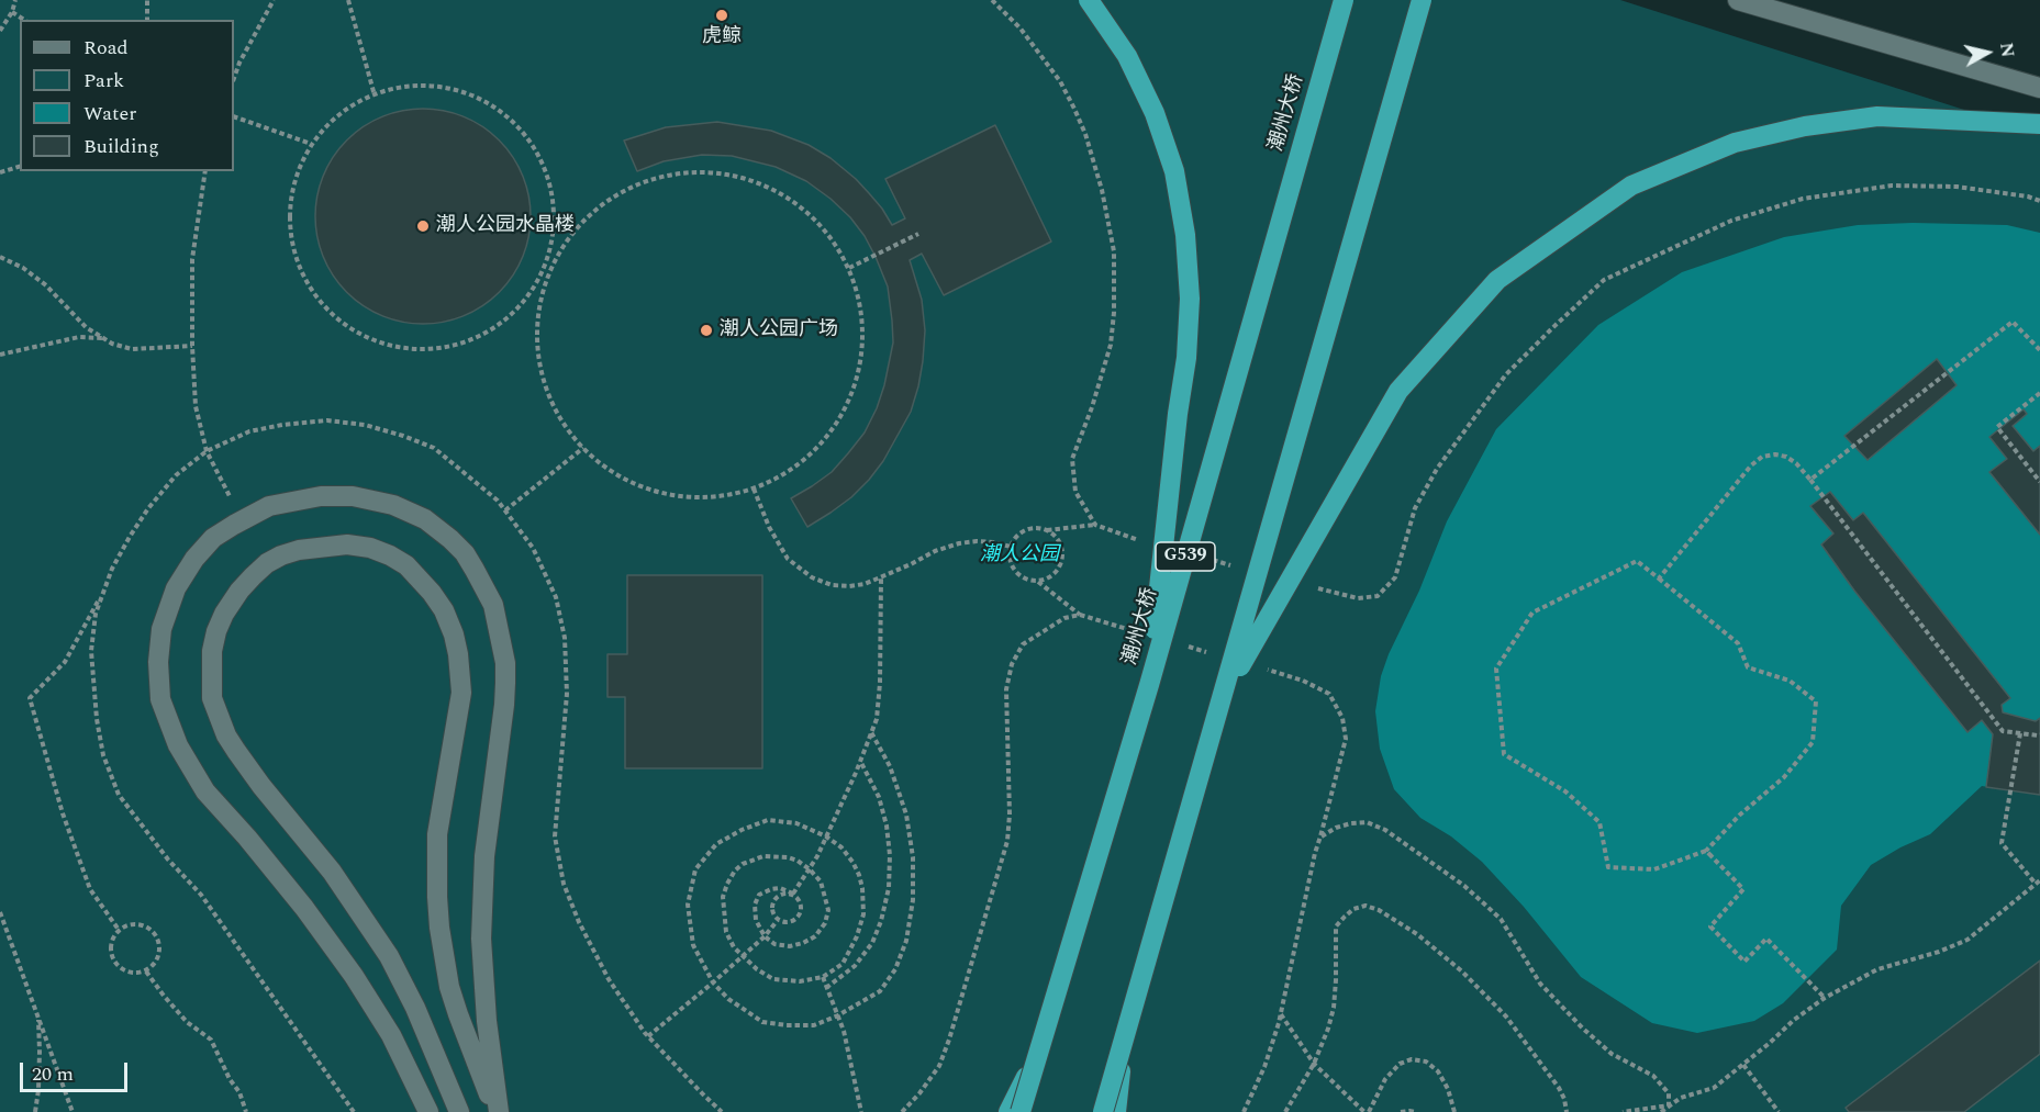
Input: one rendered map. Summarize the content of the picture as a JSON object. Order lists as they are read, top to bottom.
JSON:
{
  "streets": {
    "highway": ["潮州大桥", "G539"]
  },
  "parks": ["潮人公园"],
  "places": ["虎鲸", "潮人公园水晶楼", "潮人公园广场"],
  "legend": [
    "Road",
    "Park",
    "Water",
    "Building"
  ],
  "scale_bar": "20 m",
  "north": "right"
}
